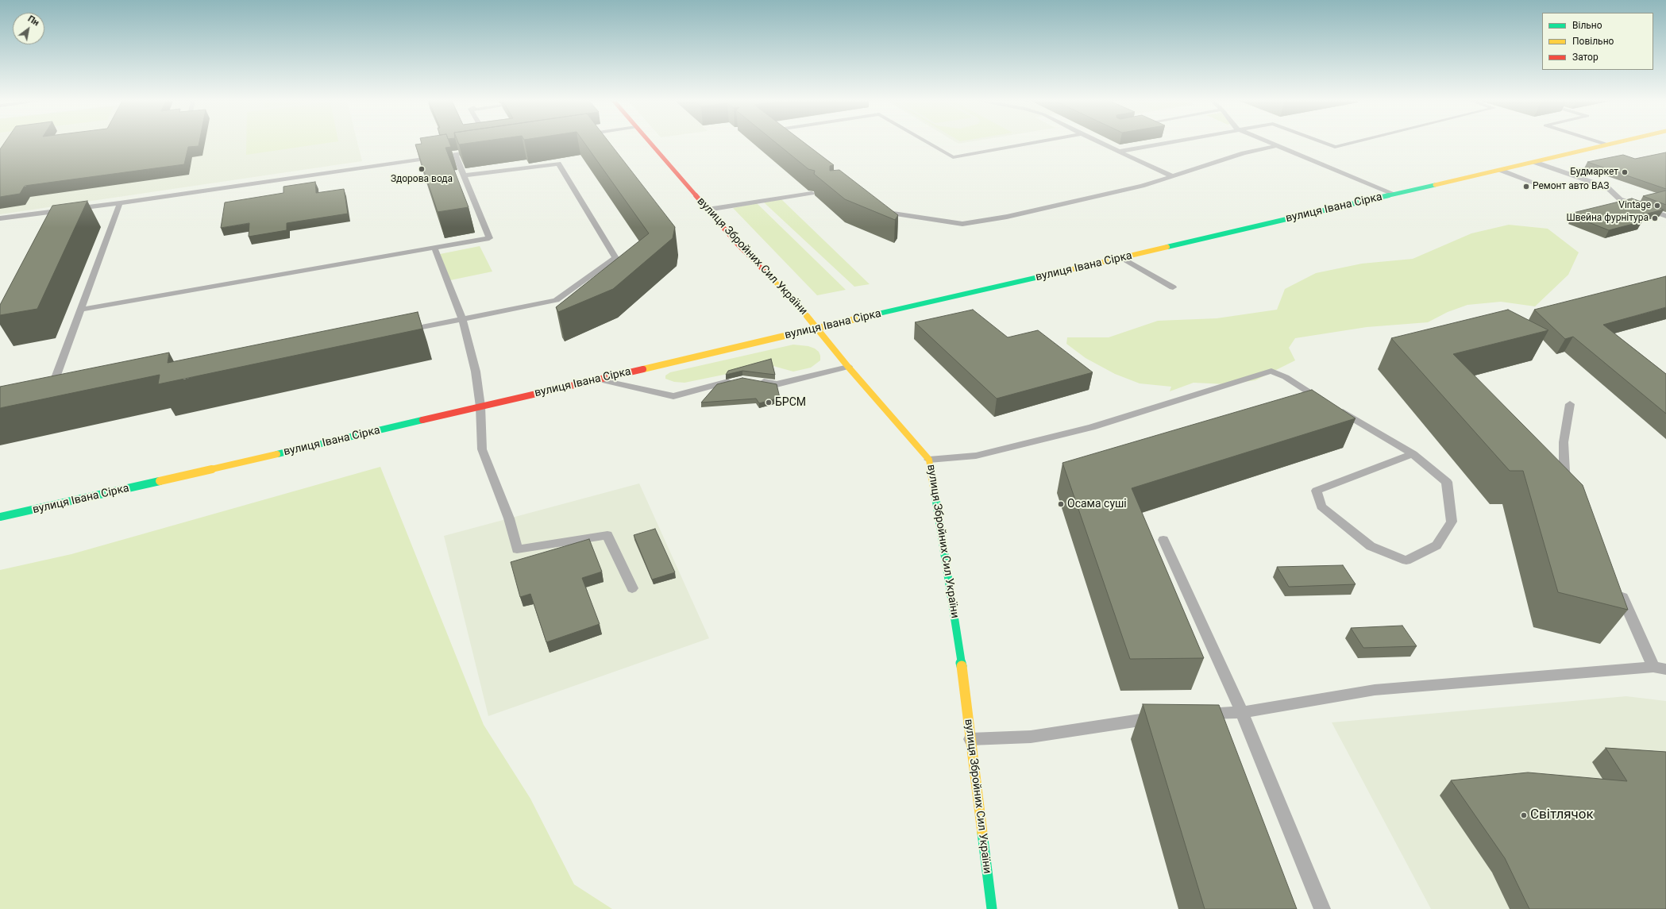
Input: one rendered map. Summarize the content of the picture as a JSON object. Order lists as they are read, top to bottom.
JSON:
{
  "streets": {
    "street": ["вулиця Івана Сірка", "вулиця Збройних Сил України"]
  },
  "crossings": [
    ["вулиця Івана Сірка", "вулиця Збройних Сил України"]
  ],
  "places": [
    "Здорова вода",
    "Будмаркет",
    "Ремонт авто ВАЗ",
    "Vintage",
    "Швейна фурнітура",
    "БРСМ",
    "Осама суші",
    "Світлячок"
  ],
  "legend": ["Вільно", "Повільно", "Затор"],
  "north": "top right"
}
